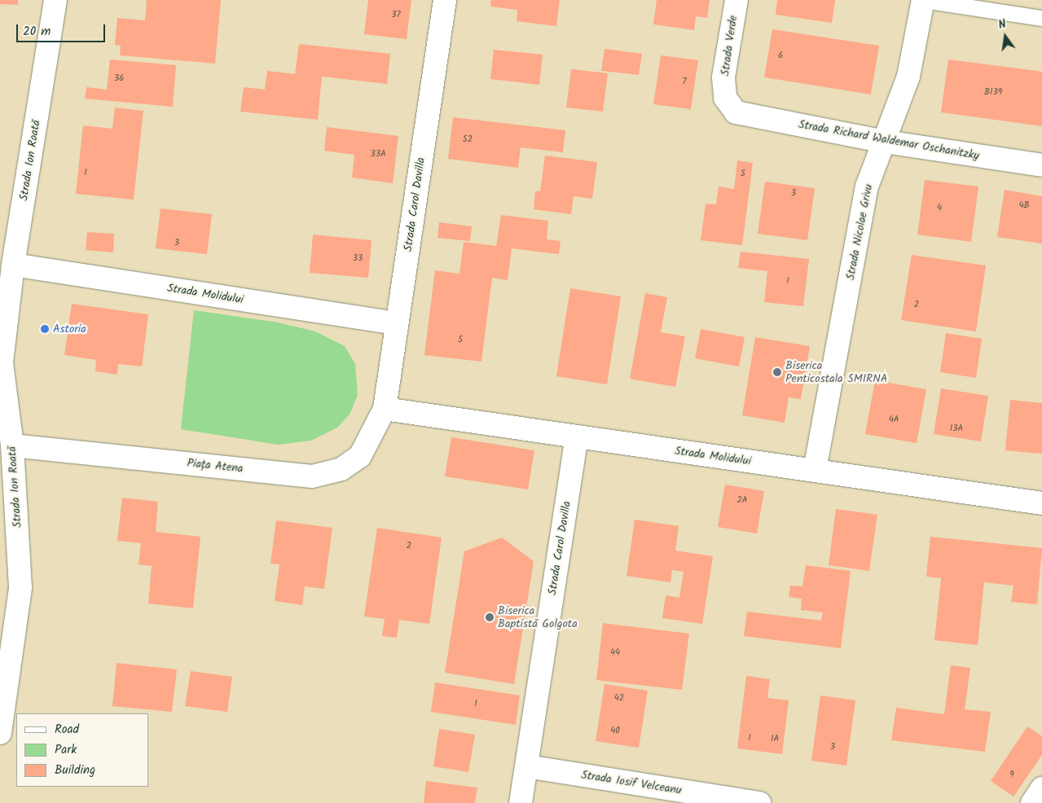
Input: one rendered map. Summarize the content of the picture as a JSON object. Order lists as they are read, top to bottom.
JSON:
{
  "streets": {
    "street": [
      "Strada Verde",
      "Strada Richard Waldemar Oschanitzky",
      "Strada Ion Roată",
      "Strada Carol Davilla",
      "Strada Nicolae Grivu",
      "Strada Molidului",
      "Piața Atena",
      "Strada Iosif Velceanu"
    ]
  },
  "crossings": [
    ["Strada Verde", "Strada Richard Waldemar Oschanitzky"],
    ["Strada Richard Waldemar Oschanitzky", "Strada Nicolae Grivu"],
    ["Strada Ion Roată", "Strada Molidului"],
    ["Strada Ion Roată", "Piața Atena"],
    ["Strada Carol Davilla", "Strada Molidului"],
    ["Strada Carol Davilla", "Piața Atena"],
    ["Strada Carol Davilla", "Strada Iosif Velceanu"],
    ["Strada Nicolae Grivu", "Strada Molidului"],
    ["Strada Molidului", "Piața Atena"]
  ],
  "places": ["Astoria", "Biserica Penticostala SMIRNA", "Biserica Baptistă Golgota"],
  "house_numbers": [
    "37",
    "6",
    "36",
    "7",
    "B139",
    "52",
    "33A",
    "1",
    "5",
    "3",
    "4B",
    "4",
    "3",
    "33",
    "1",
    "2",
    "5",
    "4A",
    "13A",
    "2A",
    "2",
    "44",
    "42",
    "1",
    "40",
    "1",
    "1A",
    "3",
    "9"
  ],
  "legend": ["Road", "Park", "Building"],
  "scale_bar": "20 m",
  "north": "top"
}
